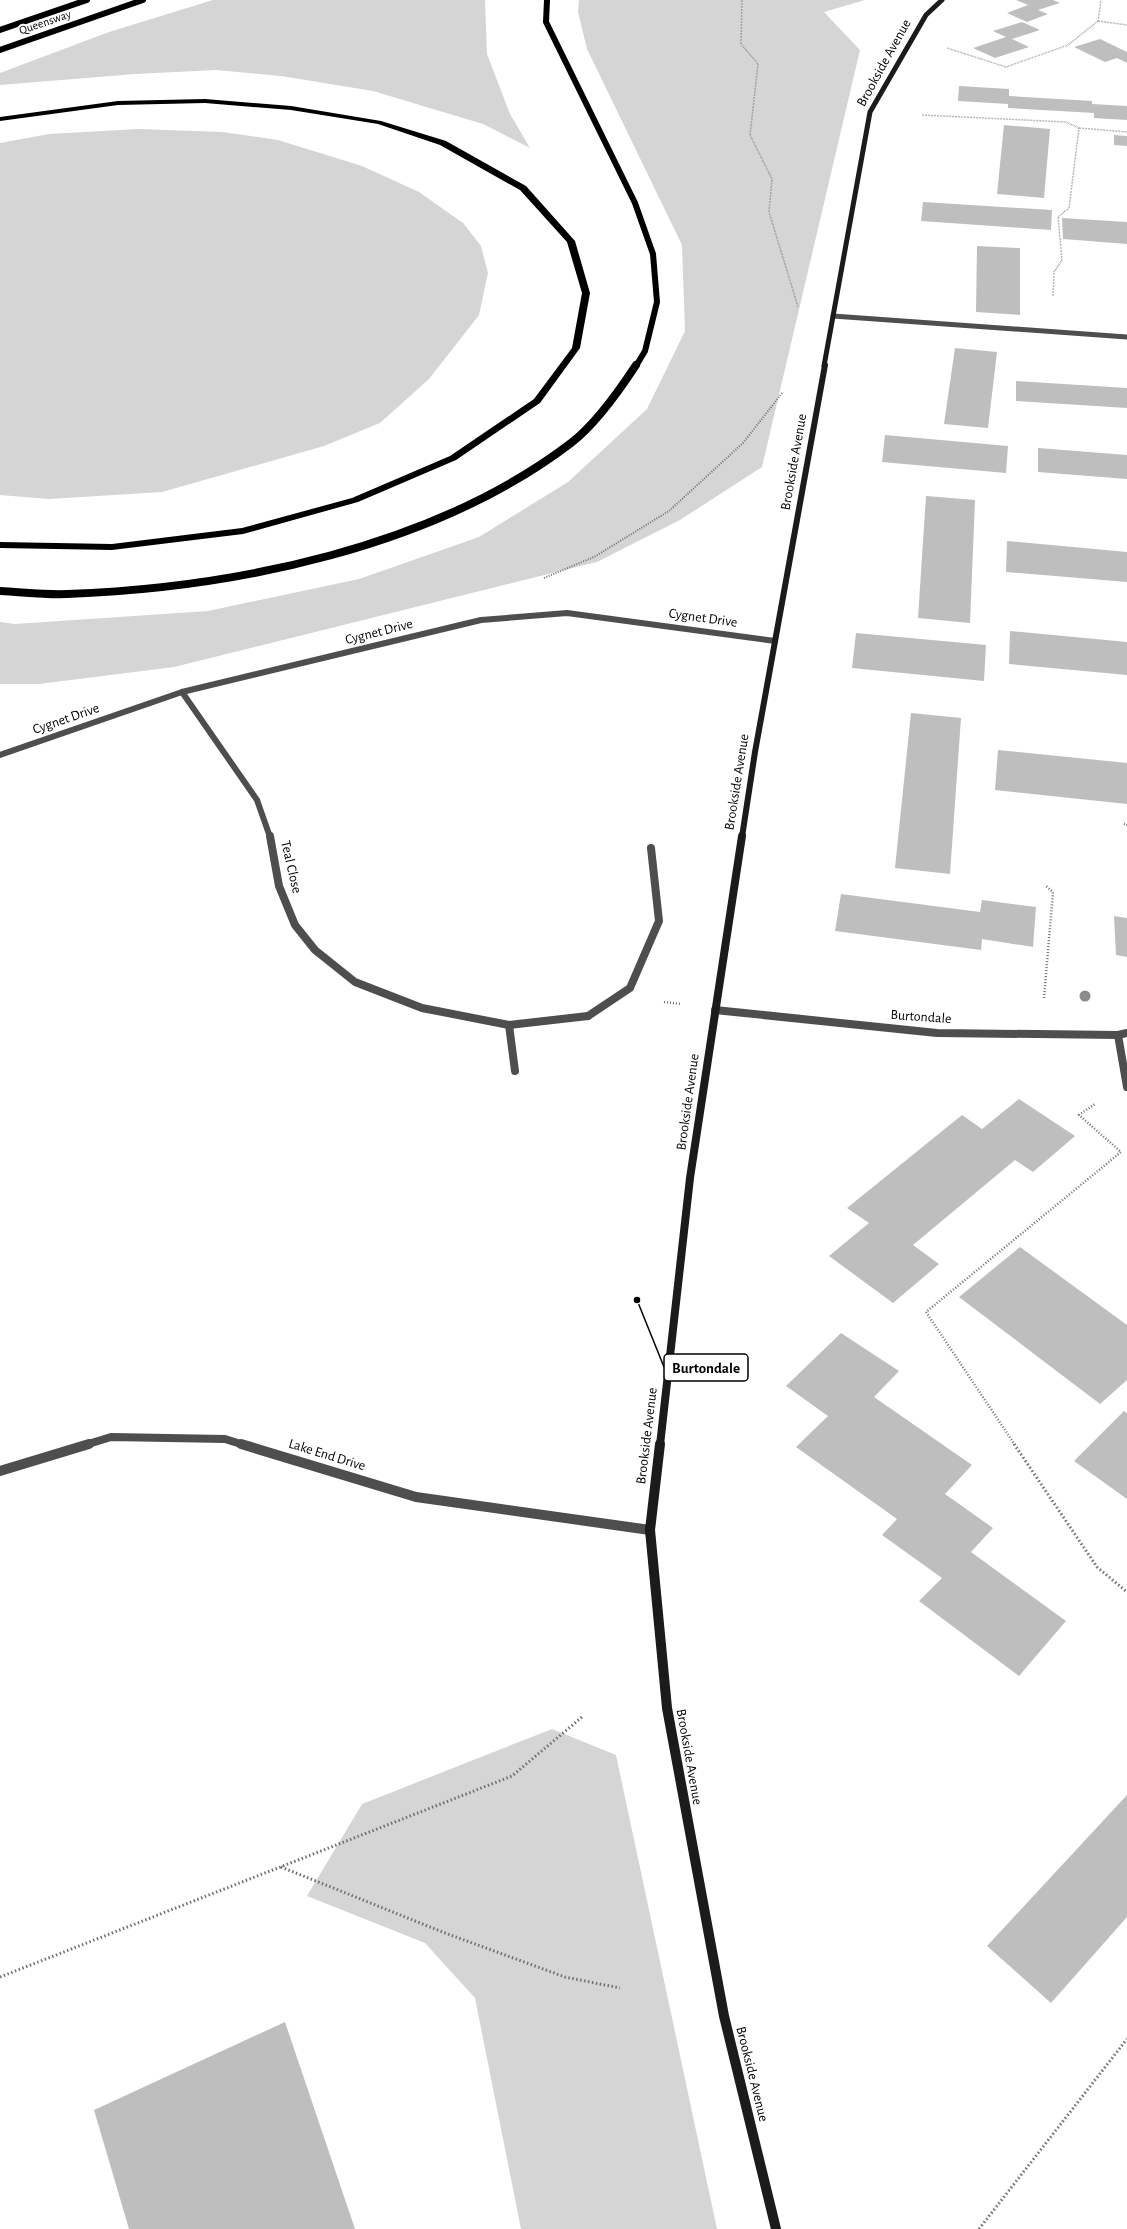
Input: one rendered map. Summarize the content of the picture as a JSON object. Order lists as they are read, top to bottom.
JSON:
{
  "streets": {
    "main road": ["Queensway"],
    "street": [
      "Brookside Avenue",
      "Cygnet Drive",
      "Teal Close",
      "Burtondale",
      "Lake End Drive"
    ]
  },
  "crossings": [
    ["Brookside Avenue", "Cygnet Drive"],
    ["Brookside Avenue", "Burtondale"],
    ["Brookside Avenue", "Lake End Drive"],
    ["Cygnet Drive", "Teal Close"]
  ],
  "places": ["Burtondale"]
}
